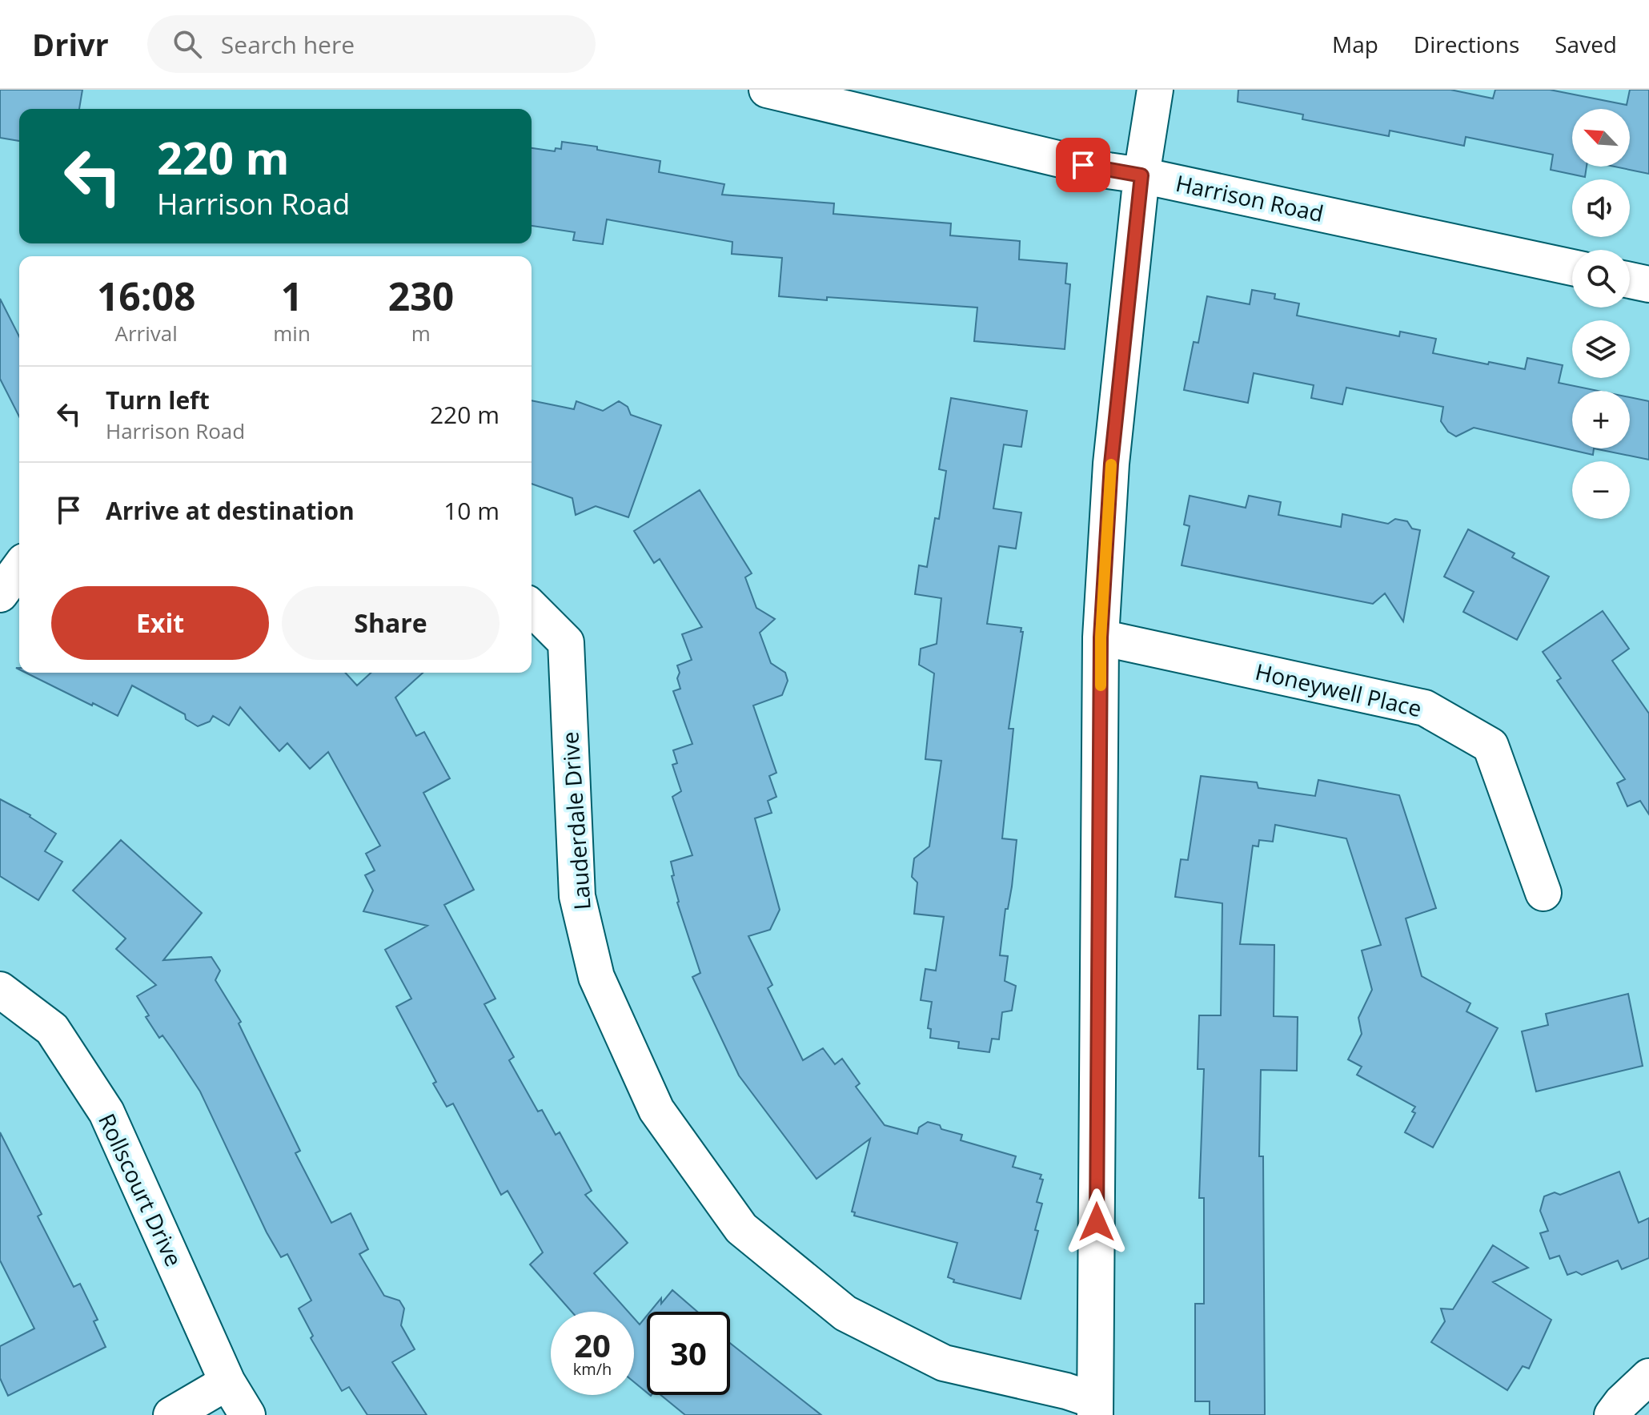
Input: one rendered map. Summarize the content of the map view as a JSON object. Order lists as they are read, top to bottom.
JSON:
{
  "streets": {
    "street": [
      "Harrison Road",
      "Honeywell Place",
      "Lauderdale Drive",
      "Rollscourt Drive"
    ]
  },
  "north": "top left",
  "page": {
    "header": "Drivr",
    "search": "Search here",
    "nav": ["Map", "Directions", "Saved"],
    "map_buttons": ["+", "−"],
    "turn": ["220 m", "Harrison Road"],
    "eta": [
      "16:08",
      "Arrival",
      "1",
      "min",
      "230",
      "m"
    ],
    "list": [
      {
        "name": "Turn left",
        "note": "Harrison Road",
        "value": "220 m"
      },
      {
        "name": "Arrive at destination",
        "value": "10 m"
      }
    ],
    "buttons": ["Exit", "Share"],
    "speed": "20 km/h",
    "limit": "30"
  }
}
